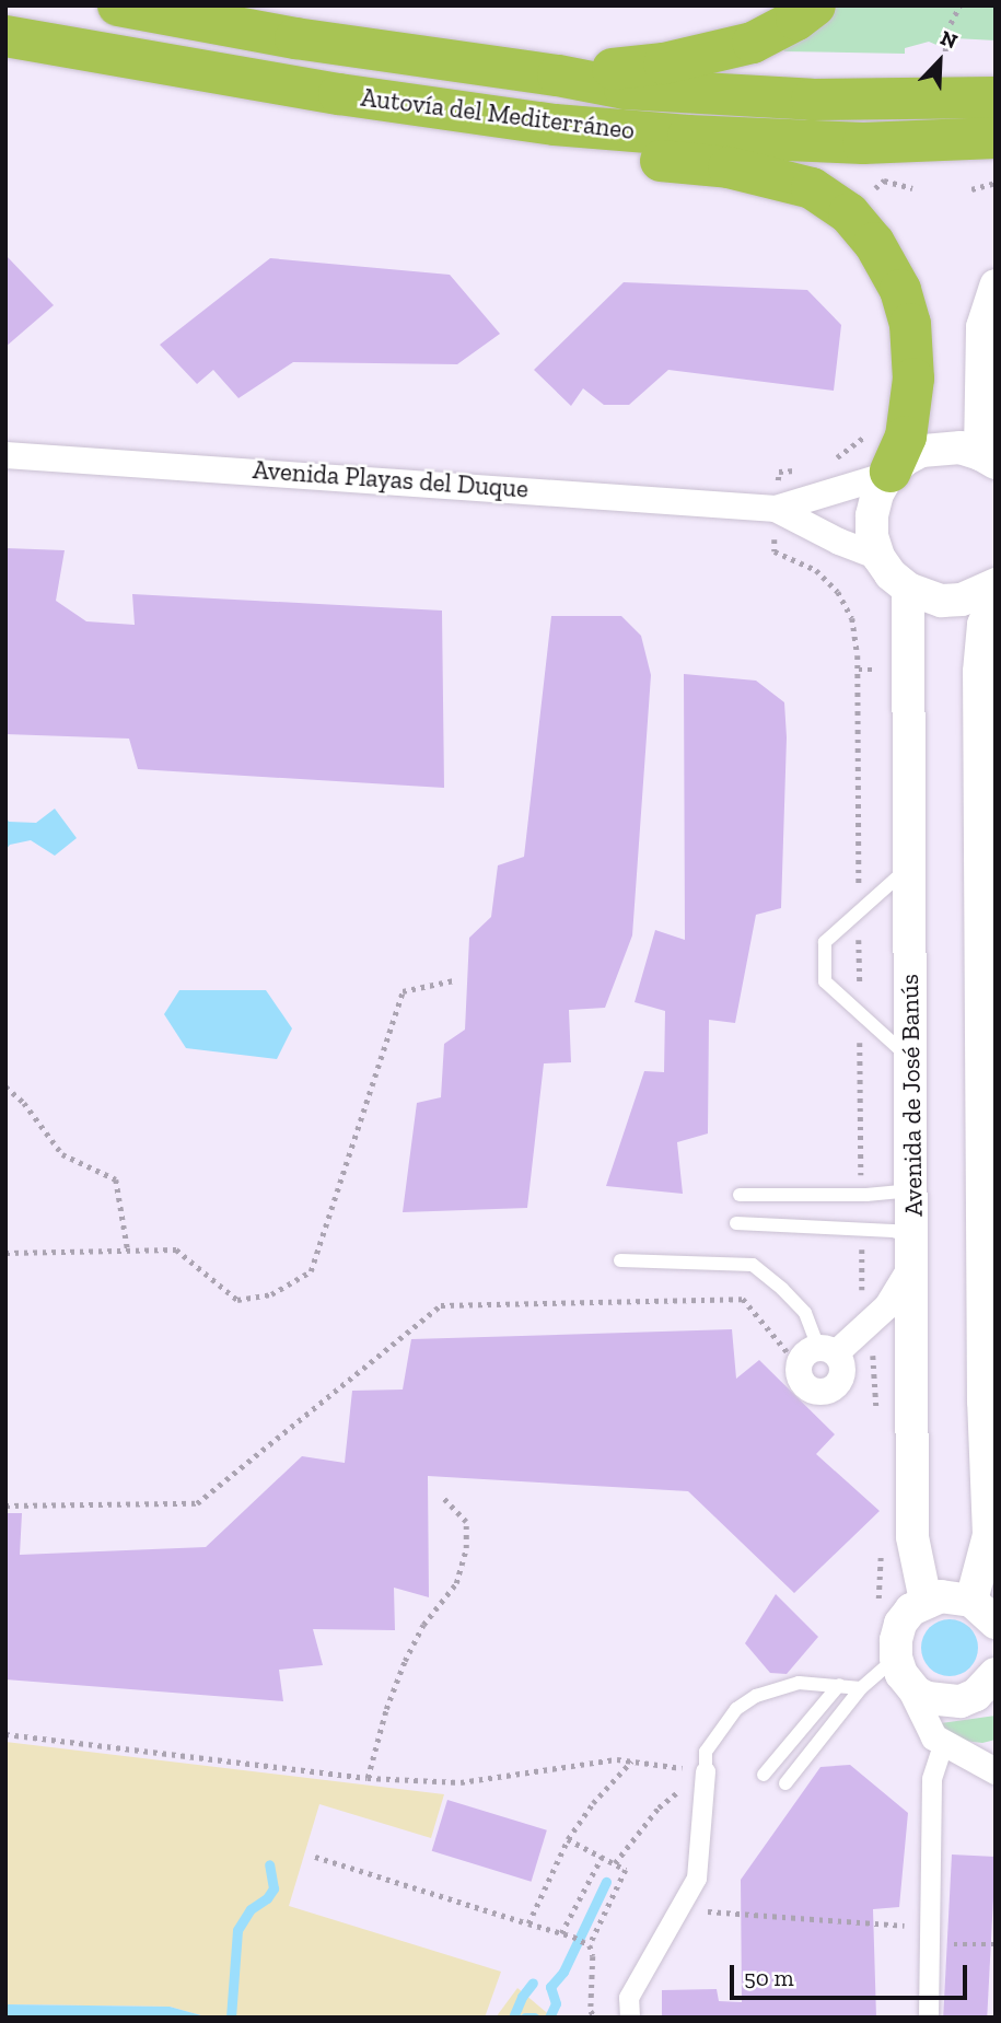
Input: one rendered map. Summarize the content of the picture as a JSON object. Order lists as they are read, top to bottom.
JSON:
{
  "streets": {
    "highway": ["Autovía del Mediterráneo"],
    "street": ["Avenida Playas del Duque", "Avenida de José Banús"]
  },
  "scale_bar": "50 m",
  "north": "top right"
}
